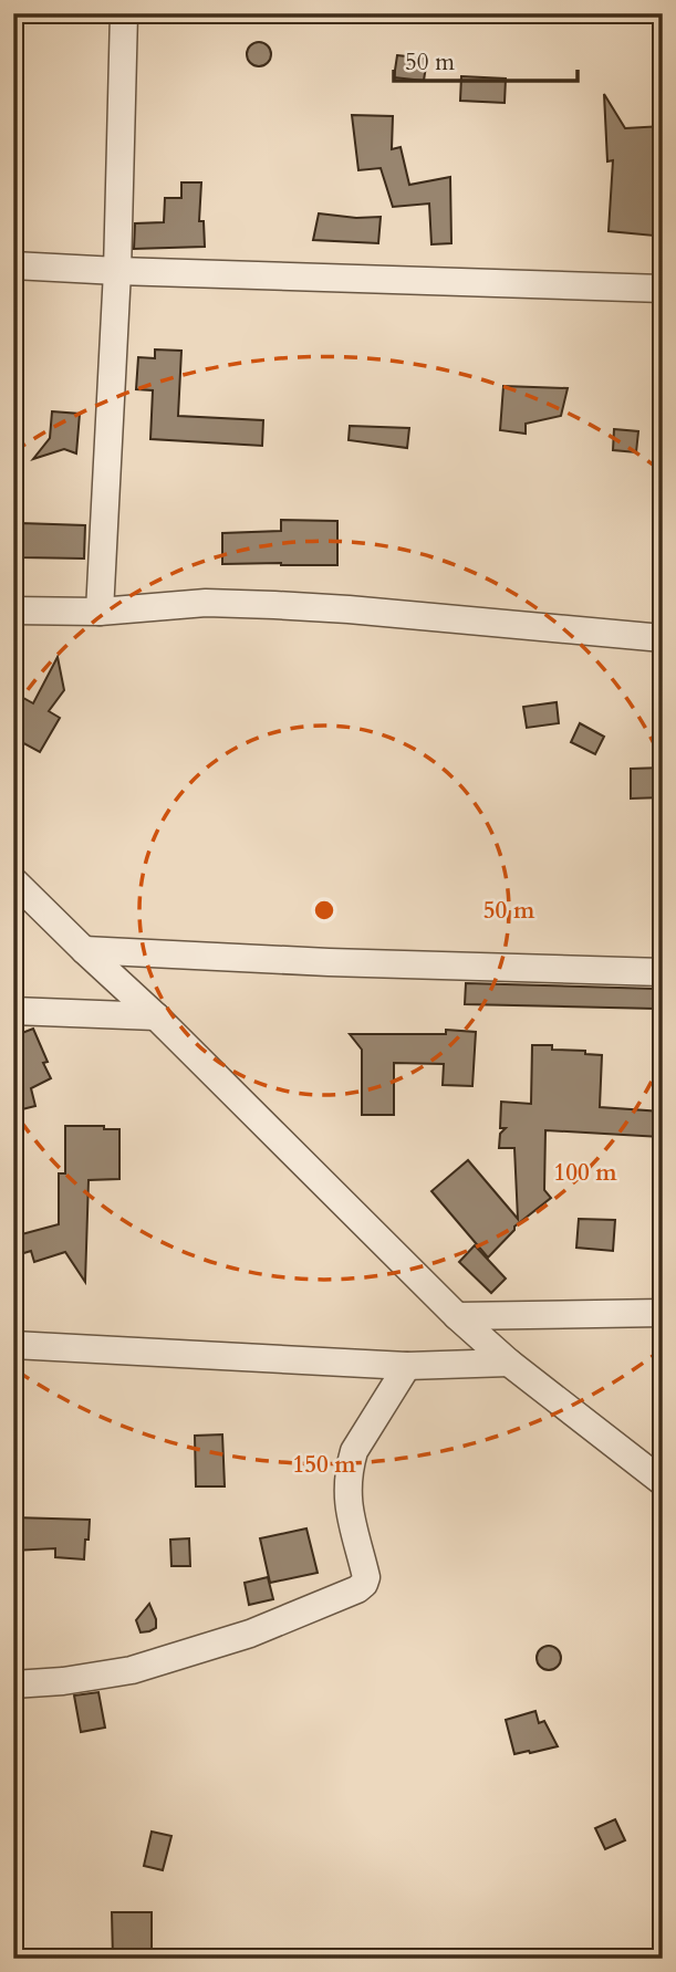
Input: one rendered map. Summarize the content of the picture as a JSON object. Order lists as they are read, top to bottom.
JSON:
{
  "scale_bar": "50 m",
  "rings": ["50 m", "100 m", "150 m"]
}
